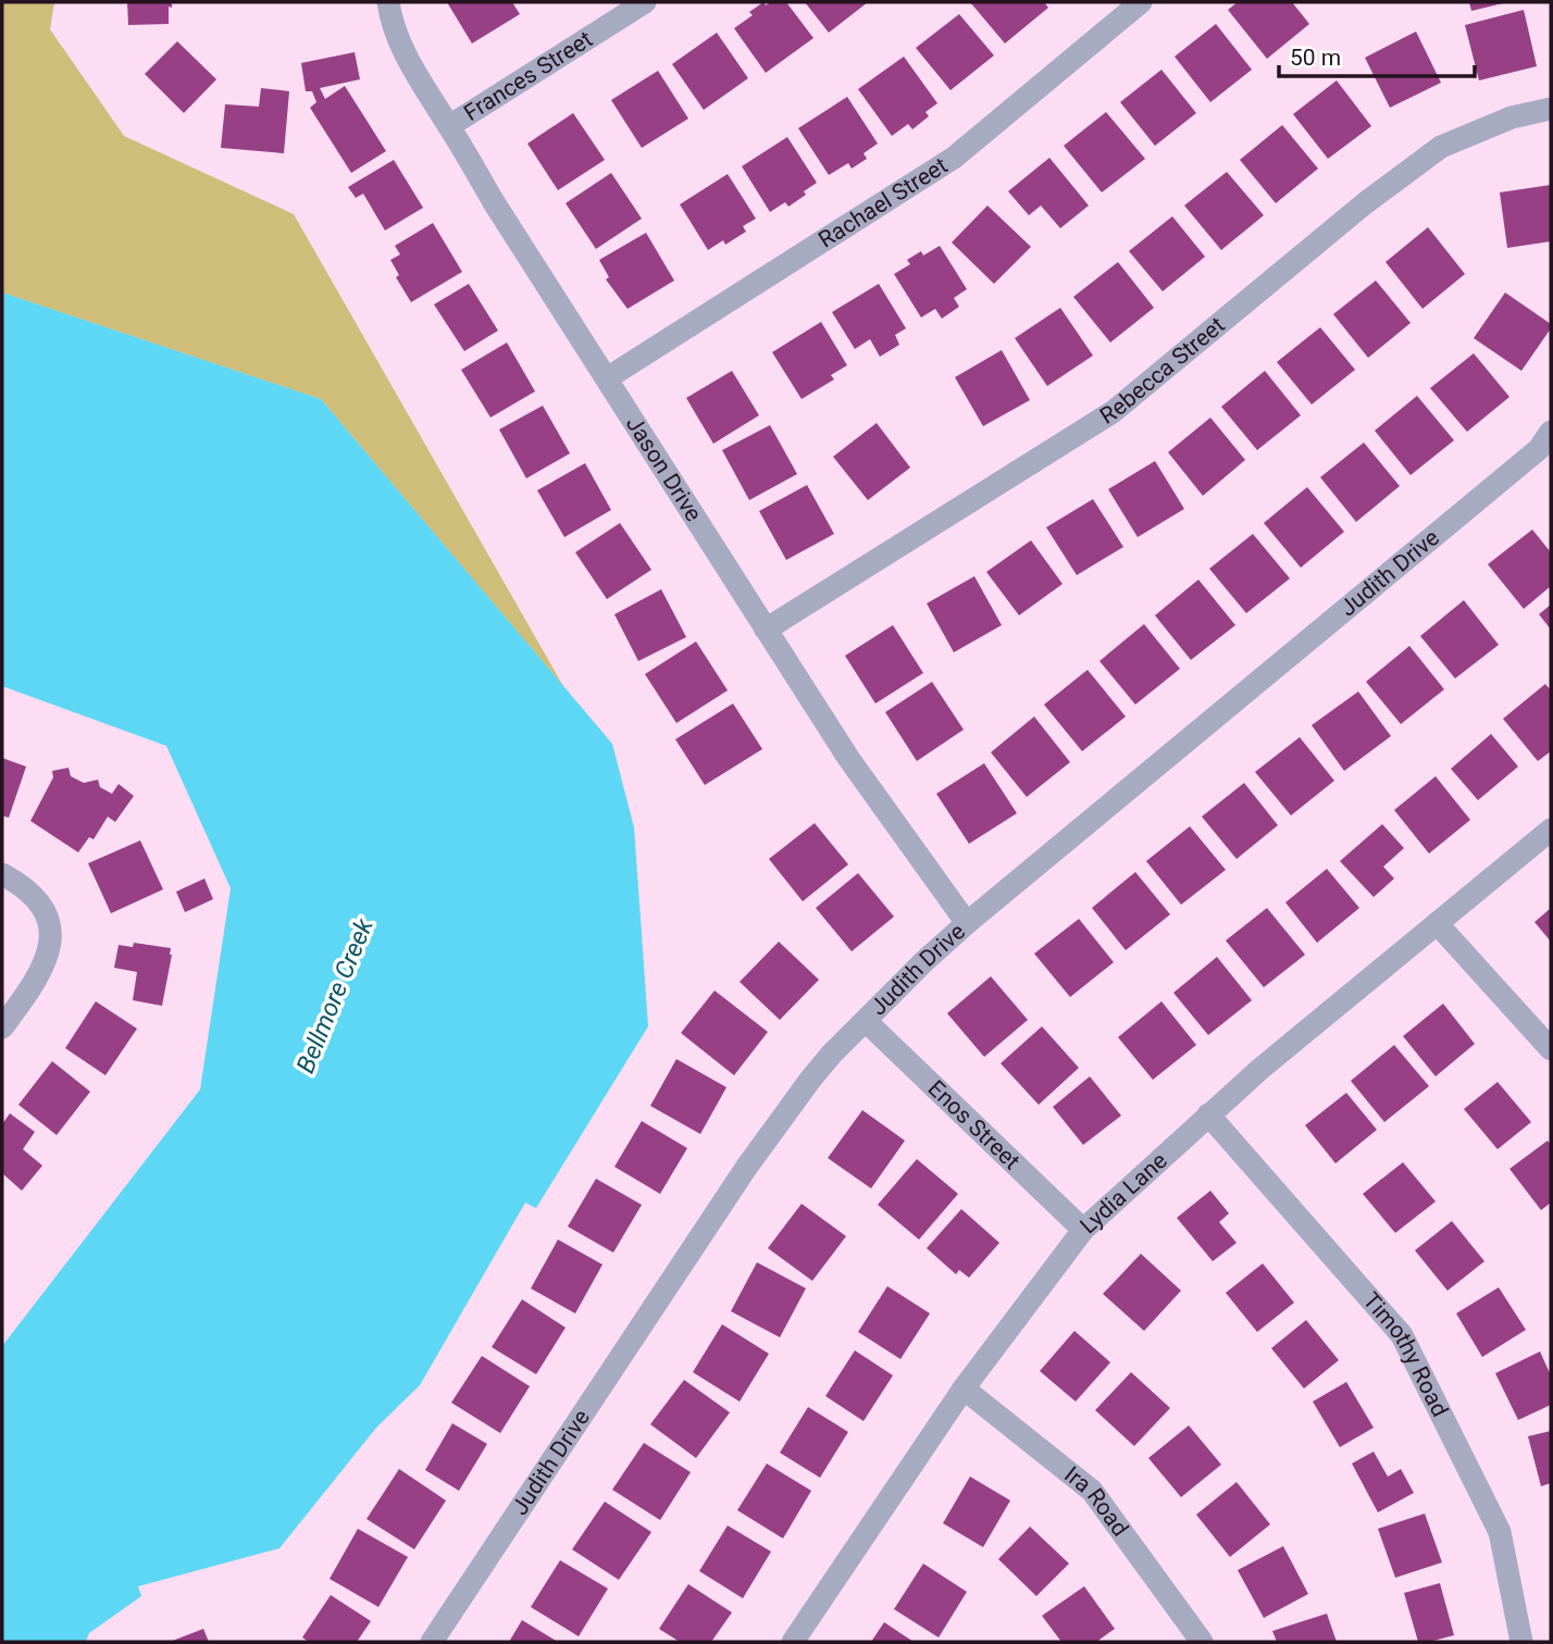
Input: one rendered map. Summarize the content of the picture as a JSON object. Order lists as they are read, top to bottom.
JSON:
{
  "streets": {
    "street": [
      "Frances Street",
      "Rachael Street",
      "Rebecca Street",
      "Jason Drive",
      "Judith Drive",
      "Enos Street",
      "Lydia Lane",
      "Timothy Road",
      "Ira Road"
    ]
  },
  "crossings": [
    ["Frances Street", "Jason Drive"],
    ["Rachael Street", "Jason Drive"],
    ["Rebecca Street", "Jason Drive"],
    ["Jason Drive", "Judith Drive"],
    ["Judith Drive", "Enos Street"],
    ["Enos Street", "Lydia Lane"],
    ["Lydia Lane", "Timothy Road"],
    ["Lydia Lane", "Ira Road"]
  ],
  "water": ["Bellmore Creek"],
  "scale_bar": "50 m"
}
